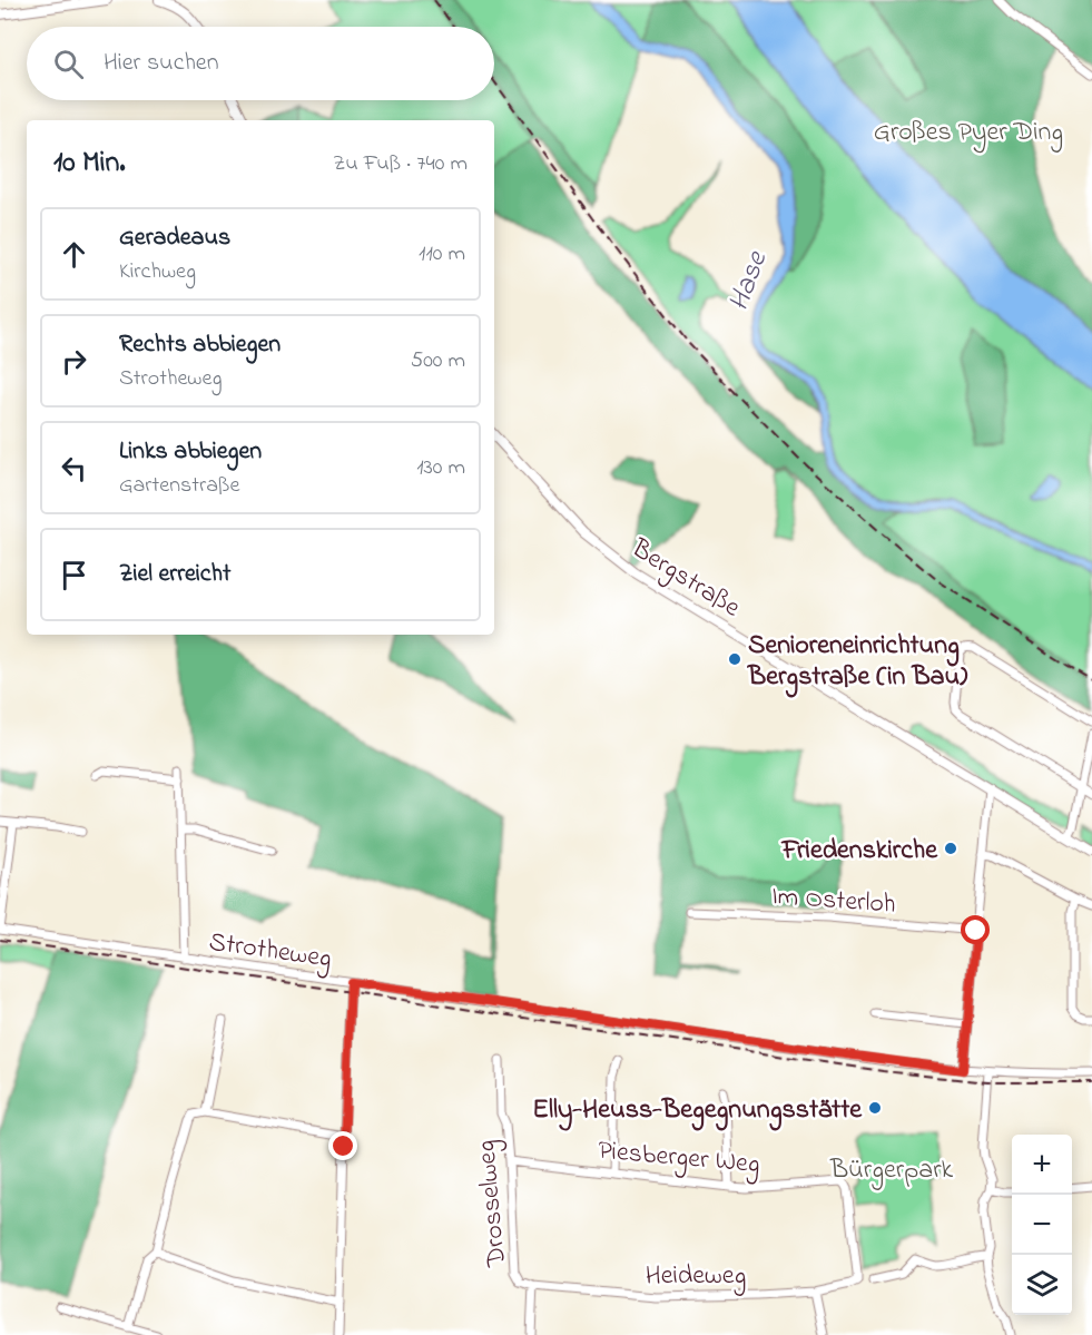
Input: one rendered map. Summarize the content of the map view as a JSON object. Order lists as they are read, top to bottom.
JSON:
{
  "streets": {
    "street": [
      "Bergstraße",
      "Im Osterloh",
      "Strotheweg",
      "Piesberger Weg",
      "Drosselweg",
      "Heideweg"
    ]
  },
  "crossings": [
    ["Piesberger Weg", "Drosselweg"],
    ["Piesberger Weg", "Heideweg"],
    ["Drosselweg", "Heideweg"]
  ],
  "water": ["Hase"],
  "parks": ["Großes Pyer Ding", "Bürgerpark"],
  "places": ["Senioreneinrichtung Bergstraße (in Bau)", "Friedenskirche", "Elly-Heuss-Begegnungsstätte"],
  "page": {
    "search": "Hier suchen",
    "heading": ["10 Min.", "Zu Fuß · 740 m"],
    "list": [
      ["Geradeaus", "Kirchweg", "110 m"],
      ["Rechts abbiegen", "Strotheweg", "500 m"],
      ["Links abbiegen", "Gartenstraße", "130 m"],
      "Ziel erreicht"
    ],
    "map_buttons": ["+", "−"]
  }
}
